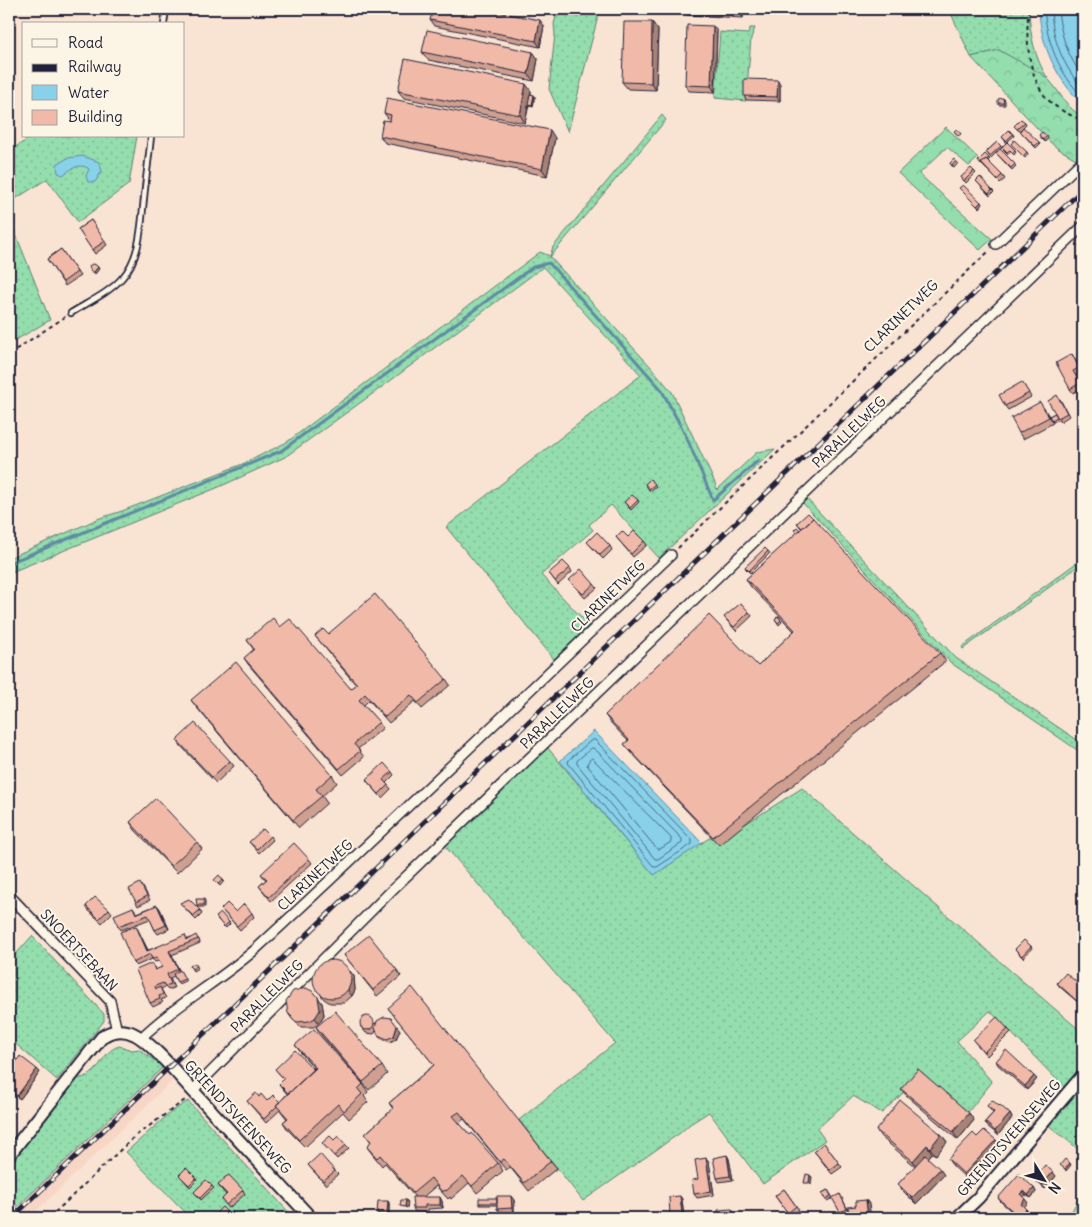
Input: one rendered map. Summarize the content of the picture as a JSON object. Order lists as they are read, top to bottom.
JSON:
{
  "streets": {
    "street": [
      "CLARINETWEG",
      "PARALLELWEG",
      "SNOERTSEBAAN",
      "GRIENDTSVEENSEWEG"
    ]
  },
  "crossings": [
    ["CLARINETWEG", "GRIENDTSVEENSEWEG"],
    ["PARALLELWEG", "GRIENDTSVEENSEWEG"],
    ["SNOERTSEBAAN", "GRIENDTSVEENSEWEG"]
  ],
  "legend": [
    "Road",
    "Railway",
    "Water",
    "Building"
  ],
  "north": "bottom right"
}
